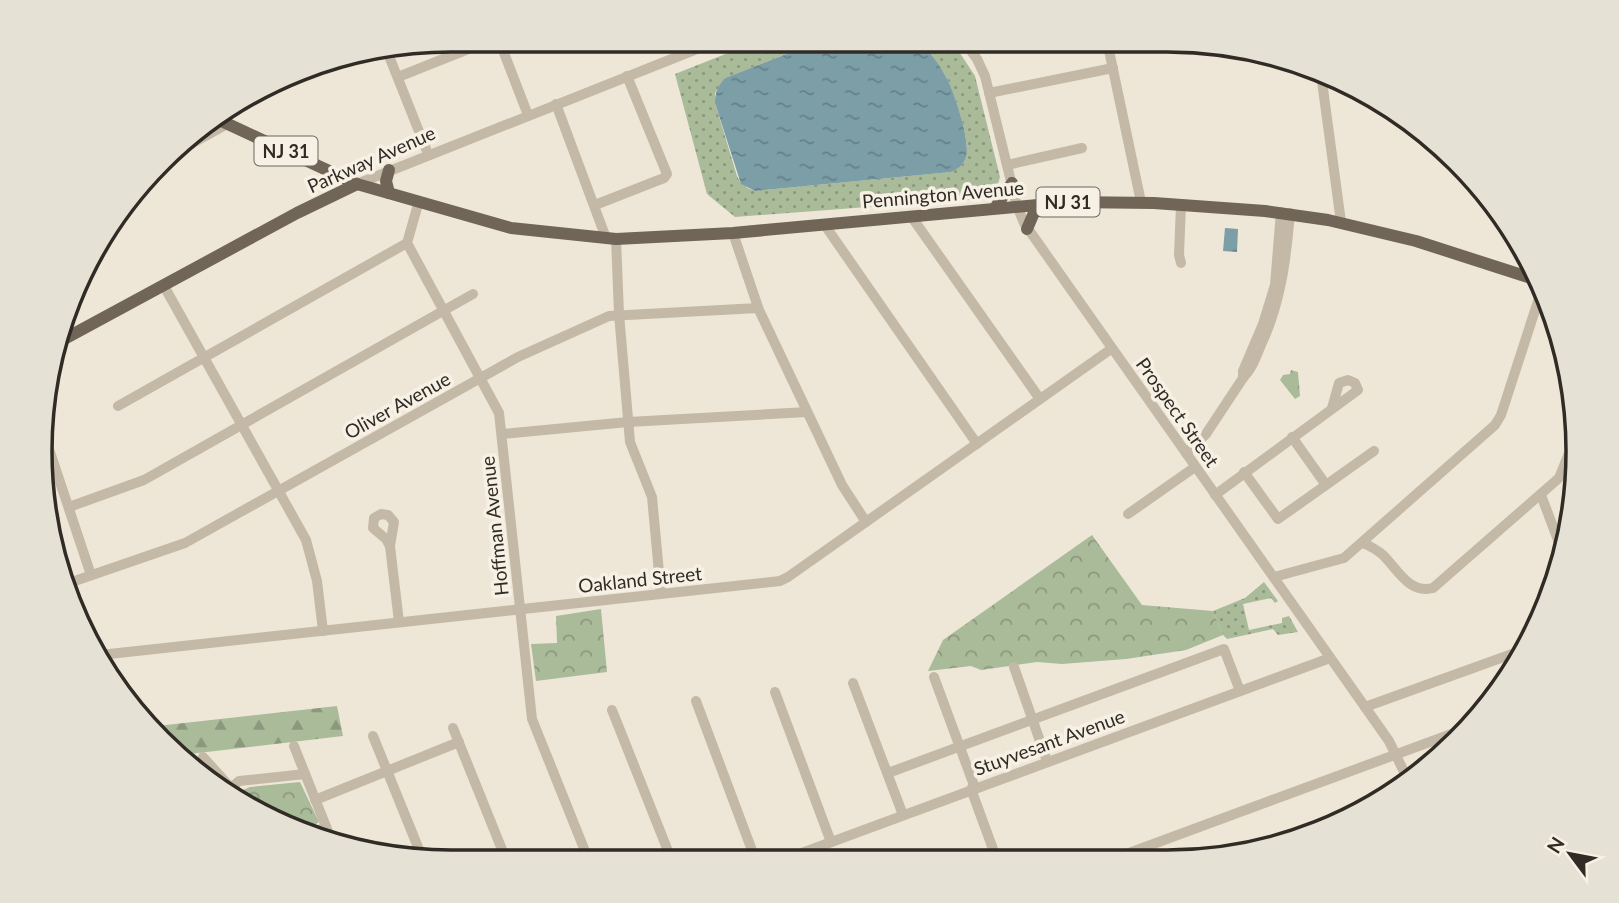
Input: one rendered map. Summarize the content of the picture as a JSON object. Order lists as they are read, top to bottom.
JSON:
{
  "streets": {
    "main road": ["NJ 31", "Parkway Avenue", "Pennington Avenue"],
    "street": [
      "Oliver Avenue",
      "Prospect Street",
      "Hoffman Avenue",
      "Oakland Street",
      "Stuyvesant Avenue"
    ]
  },
  "crossings": [
    ["NJ 31", "Parkway Avenue"],
    ["NJ 31", "Pennington Avenue"],
    ["Parkway Avenue", "Pennington Avenue"],
    ["Pennington Avenue", "Prospect Street"],
    ["Oliver Avenue", "Hoffman Avenue"],
    ["Prospect Street", "Oakland Street"],
    ["Prospect Street", "Stuyvesant Avenue"],
    ["Hoffman Avenue", "Oakland Street"]
  ],
  "north": "top left"
}
